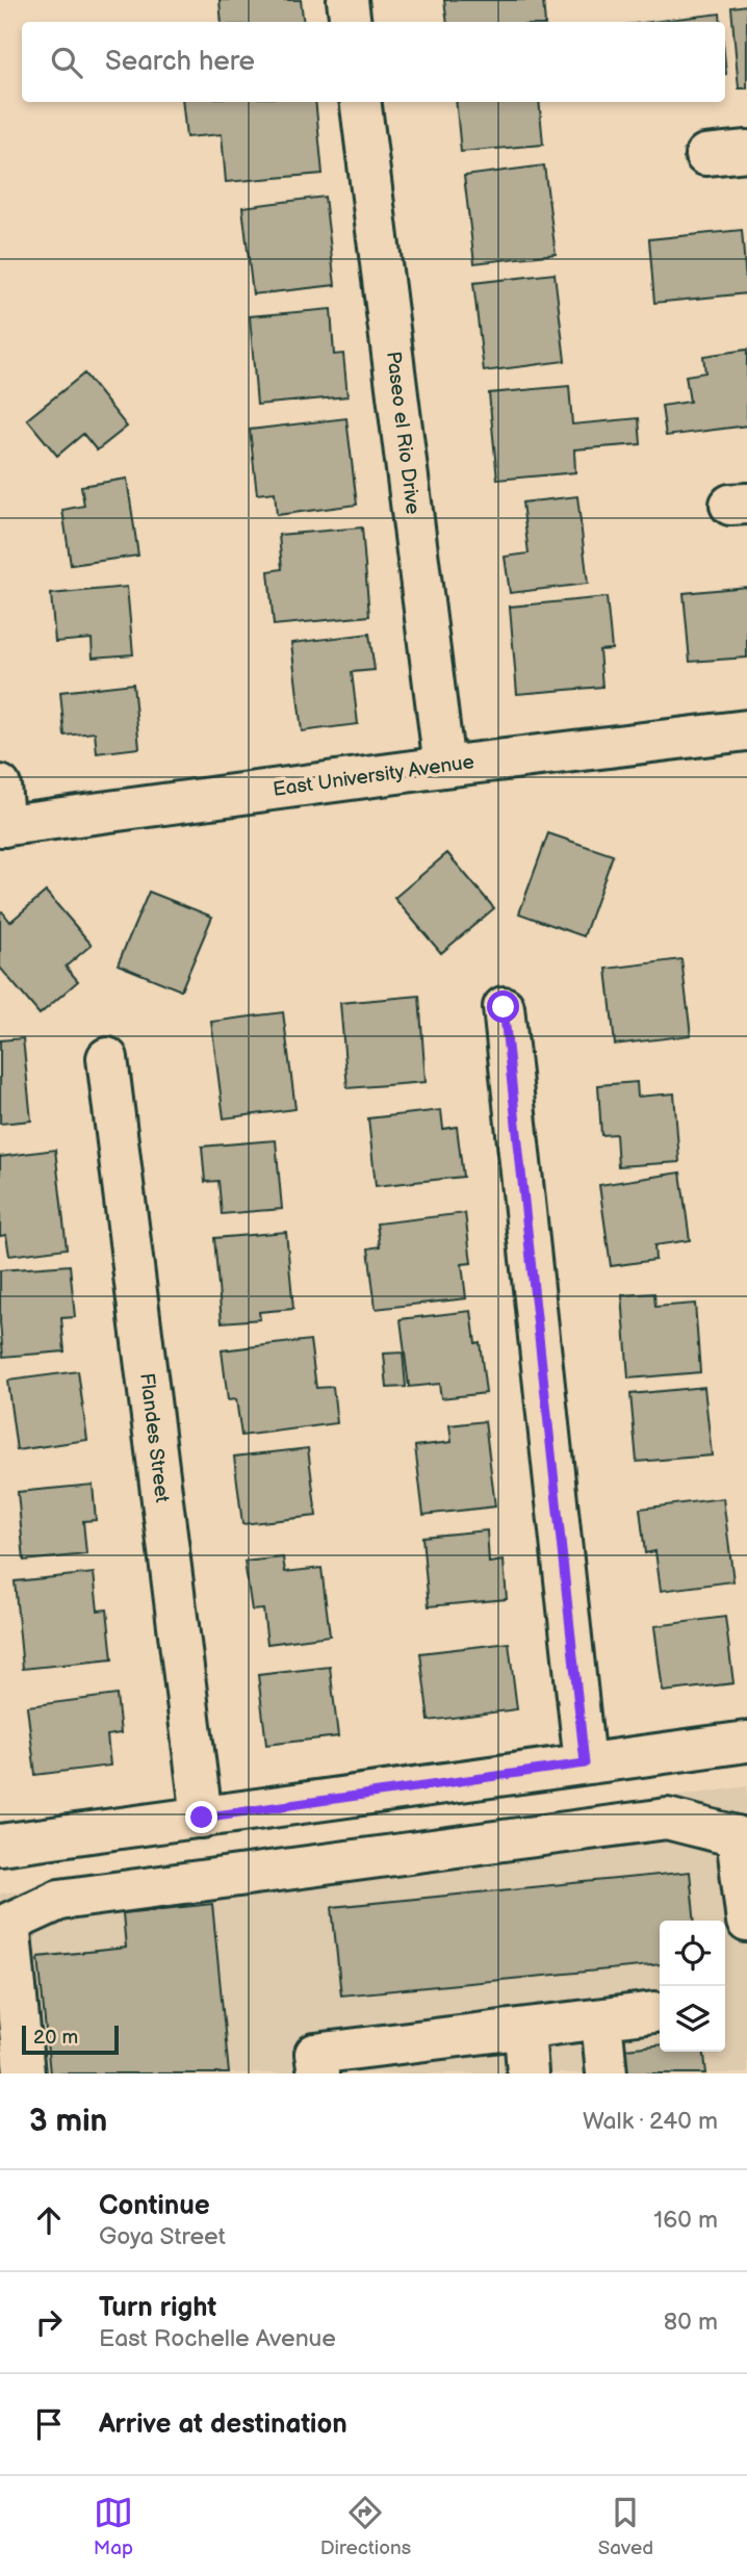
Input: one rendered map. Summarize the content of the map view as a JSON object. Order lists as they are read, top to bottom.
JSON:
{
  "streets": {
    "street": ["Paseo el Rio Drive", "East University Avenue", "Flandes Street"]
  },
  "crossings": [
    ["Paseo el Rio Drive", "East University Avenue"]
  ],
  "scale_bar": "20 m",
  "page": {
    "search": "Search here",
    "scale": "20 m",
    "heading": ["3 min", "Walk · 240 m"],
    "list": [
      ["Continue", "Goya Street", "160 m"],
      ["Turn right", "East Rochelle Avenue", "80 m"],
      "Arrive at destination"
    ],
    "nav": ["Map", "Directions", "Saved"]
  }
}
